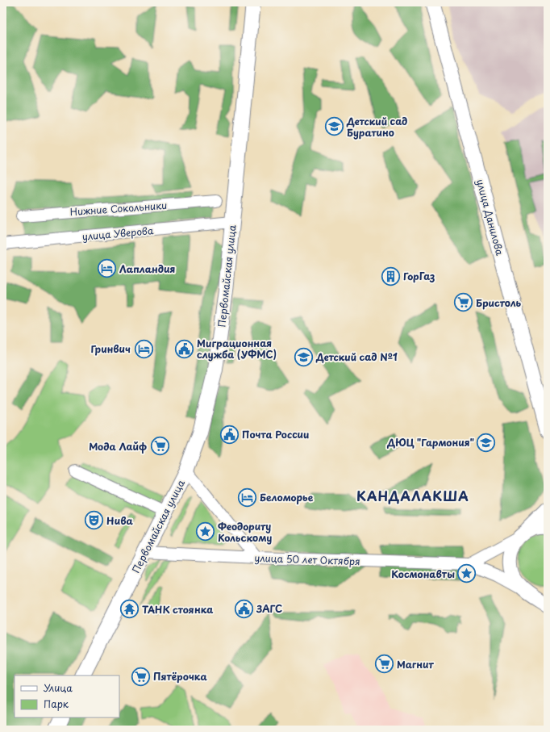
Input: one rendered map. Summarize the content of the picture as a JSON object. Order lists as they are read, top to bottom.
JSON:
{
  "streets": {
    "main road": ["улица Данилова", "Первомайская улица"],
    "street": ["Нижние Сокольники", "улица Уверова", "улица 50 лет Октября"]
  },
  "crossings": [
    ["улица Уверова", "Первомайская улица"],
    ["Первомайская улица", "улица 50 лет Октября"]
  ],
  "districts": ["КАНДАЛАКША"],
  "places": {
    "school or university": ["Детский сад Буратино", "Детский сад №1", "ДЮЦ \"Гармония\""],
    "hotel": ["Лапландия", "Гринвич", "Беломорье"],
    "building": ["ГорГаз"],
    "supermarket": [
      "Бристоль",
      "Мода Лайф",
      "Магнит",
      "Пятёрочка"
    ],
    "public building": ["Миграционная служба (УФМС)", "Почта России", "ЗАГС"],
    "theatre": ["Нива"],
    "place": ["Феодориту Кольскому", "Космонавты"],
    "temple": ["ТАНК стоянка"]
  },
  "legend": ["Улица", "Парк"]
}
